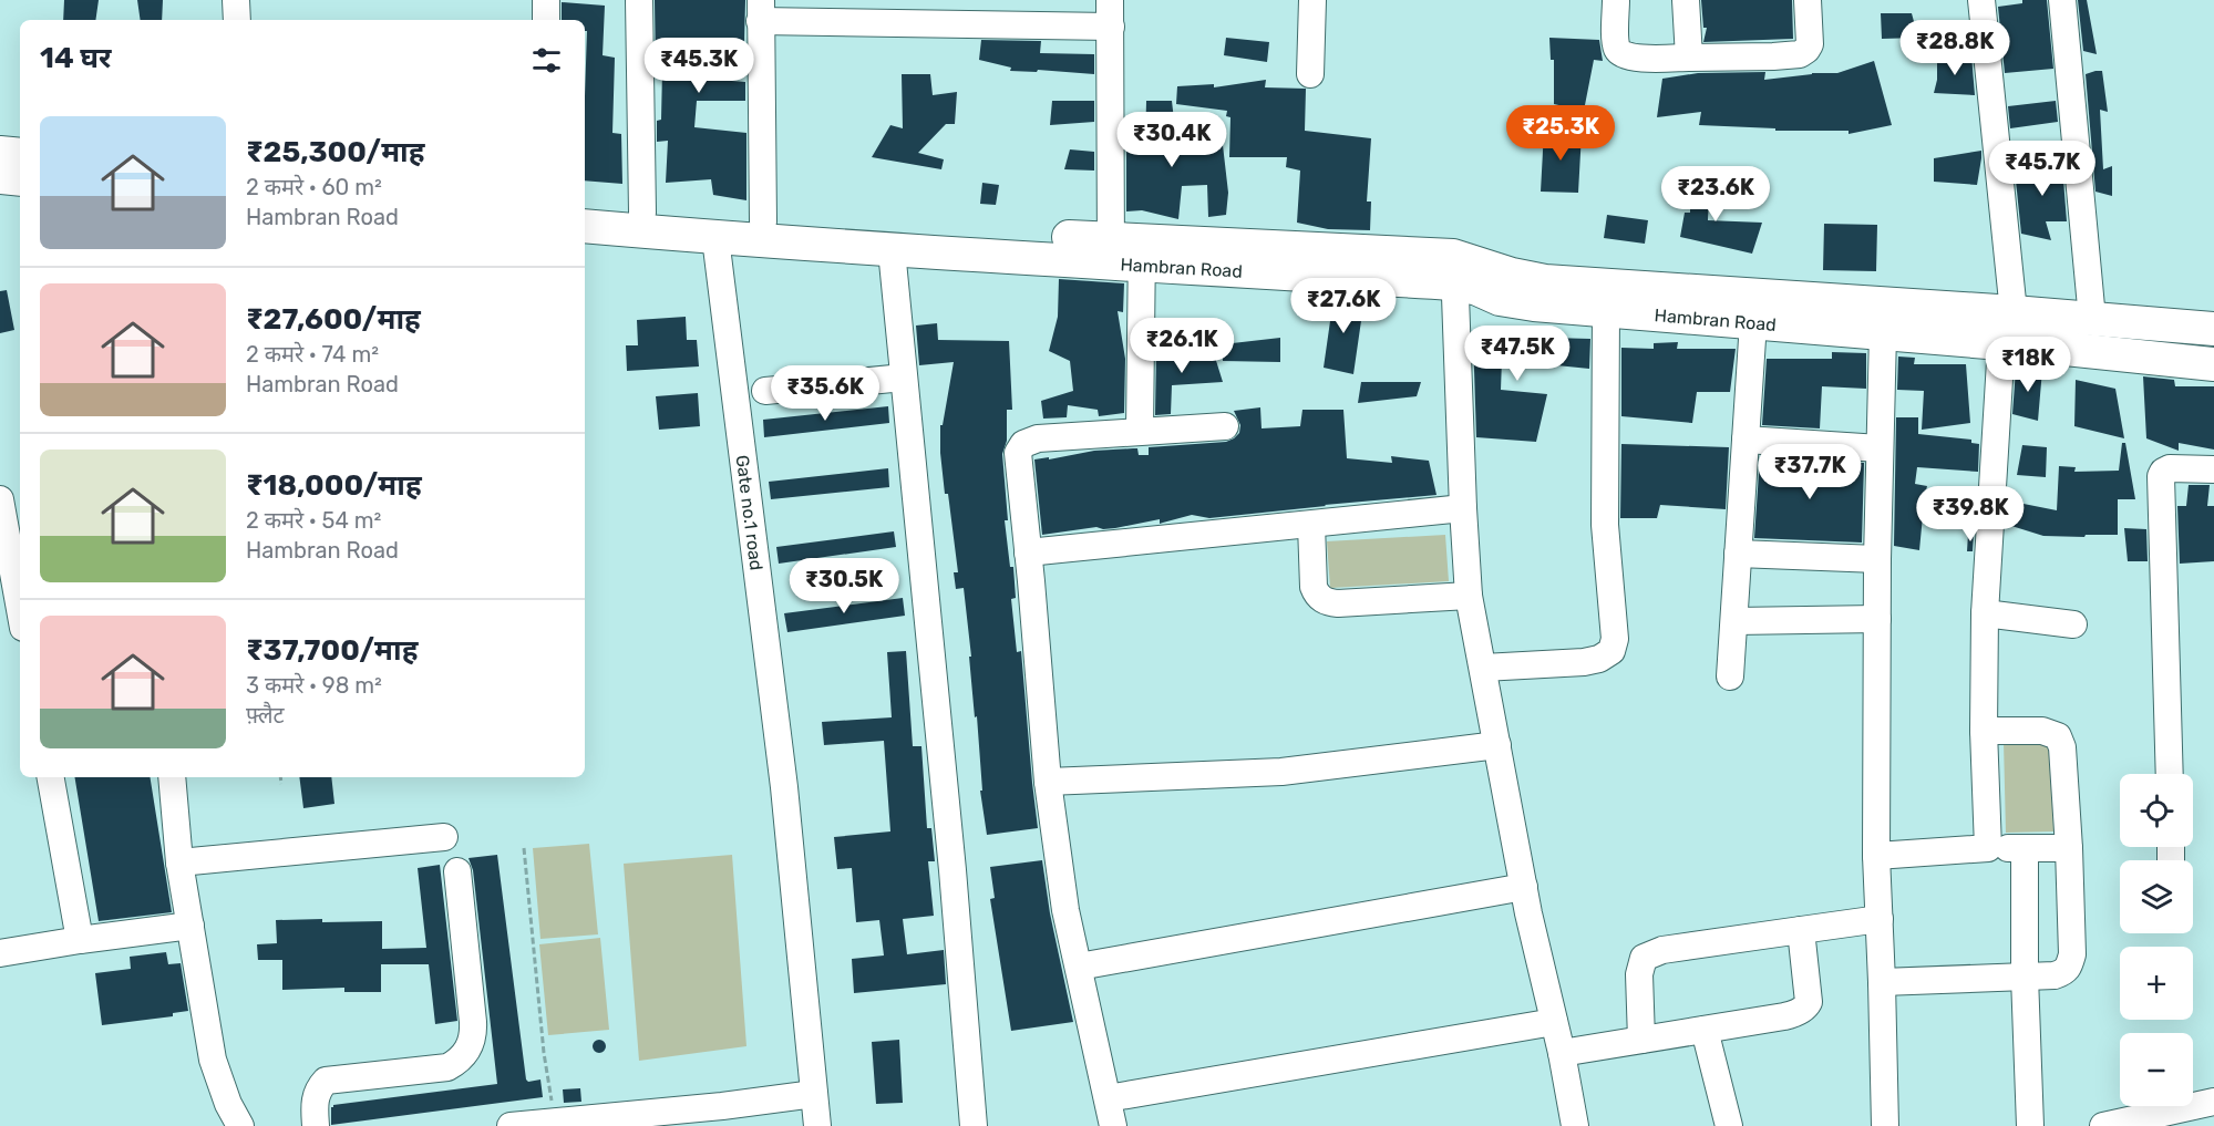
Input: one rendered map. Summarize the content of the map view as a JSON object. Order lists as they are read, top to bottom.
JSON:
{
  "streets": {
    "main road": ["Hambran Road"],
    "street": ["Gate no.1 road"]
  },
  "crossings": [
    ["Hambran Road", "Gate no.1 road"]
  ],
  "page": {
    "price": [
      "₹28.8K",
      "₹45.3K",
      "₹25.3K",
      "₹30.4K",
      "₹45.7K",
      "₹23.6K",
      "₹27.6K",
      "₹26.1K",
      "₹47.5K",
      "₹18K",
      "₹35.6K",
      "₹37.7K",
      "₹39.8K",
      "₹30.5K"
    ],
    "heading": "14 घर",
    "list": [
      {
        "name": "₹25,300/माह",
        "note": "2 कमरे · 60 m² · Hambran Road"
      },
      {
        "name": "₹27,600/माह",
        "note": "2 कमरे · 74 m² · Hambran Road"
      },
      {
        "name": "₹18,000/माह",
        "note": "2 कमरे · 54 m² · Hambran Road"
      },
      {
        "name": "₹37,700/माह",
        "note": "3 कमरे · 98 m² · फ़्लैट"
      }
    ],
    "map_buttons": ["+", "−"]
  }
}
